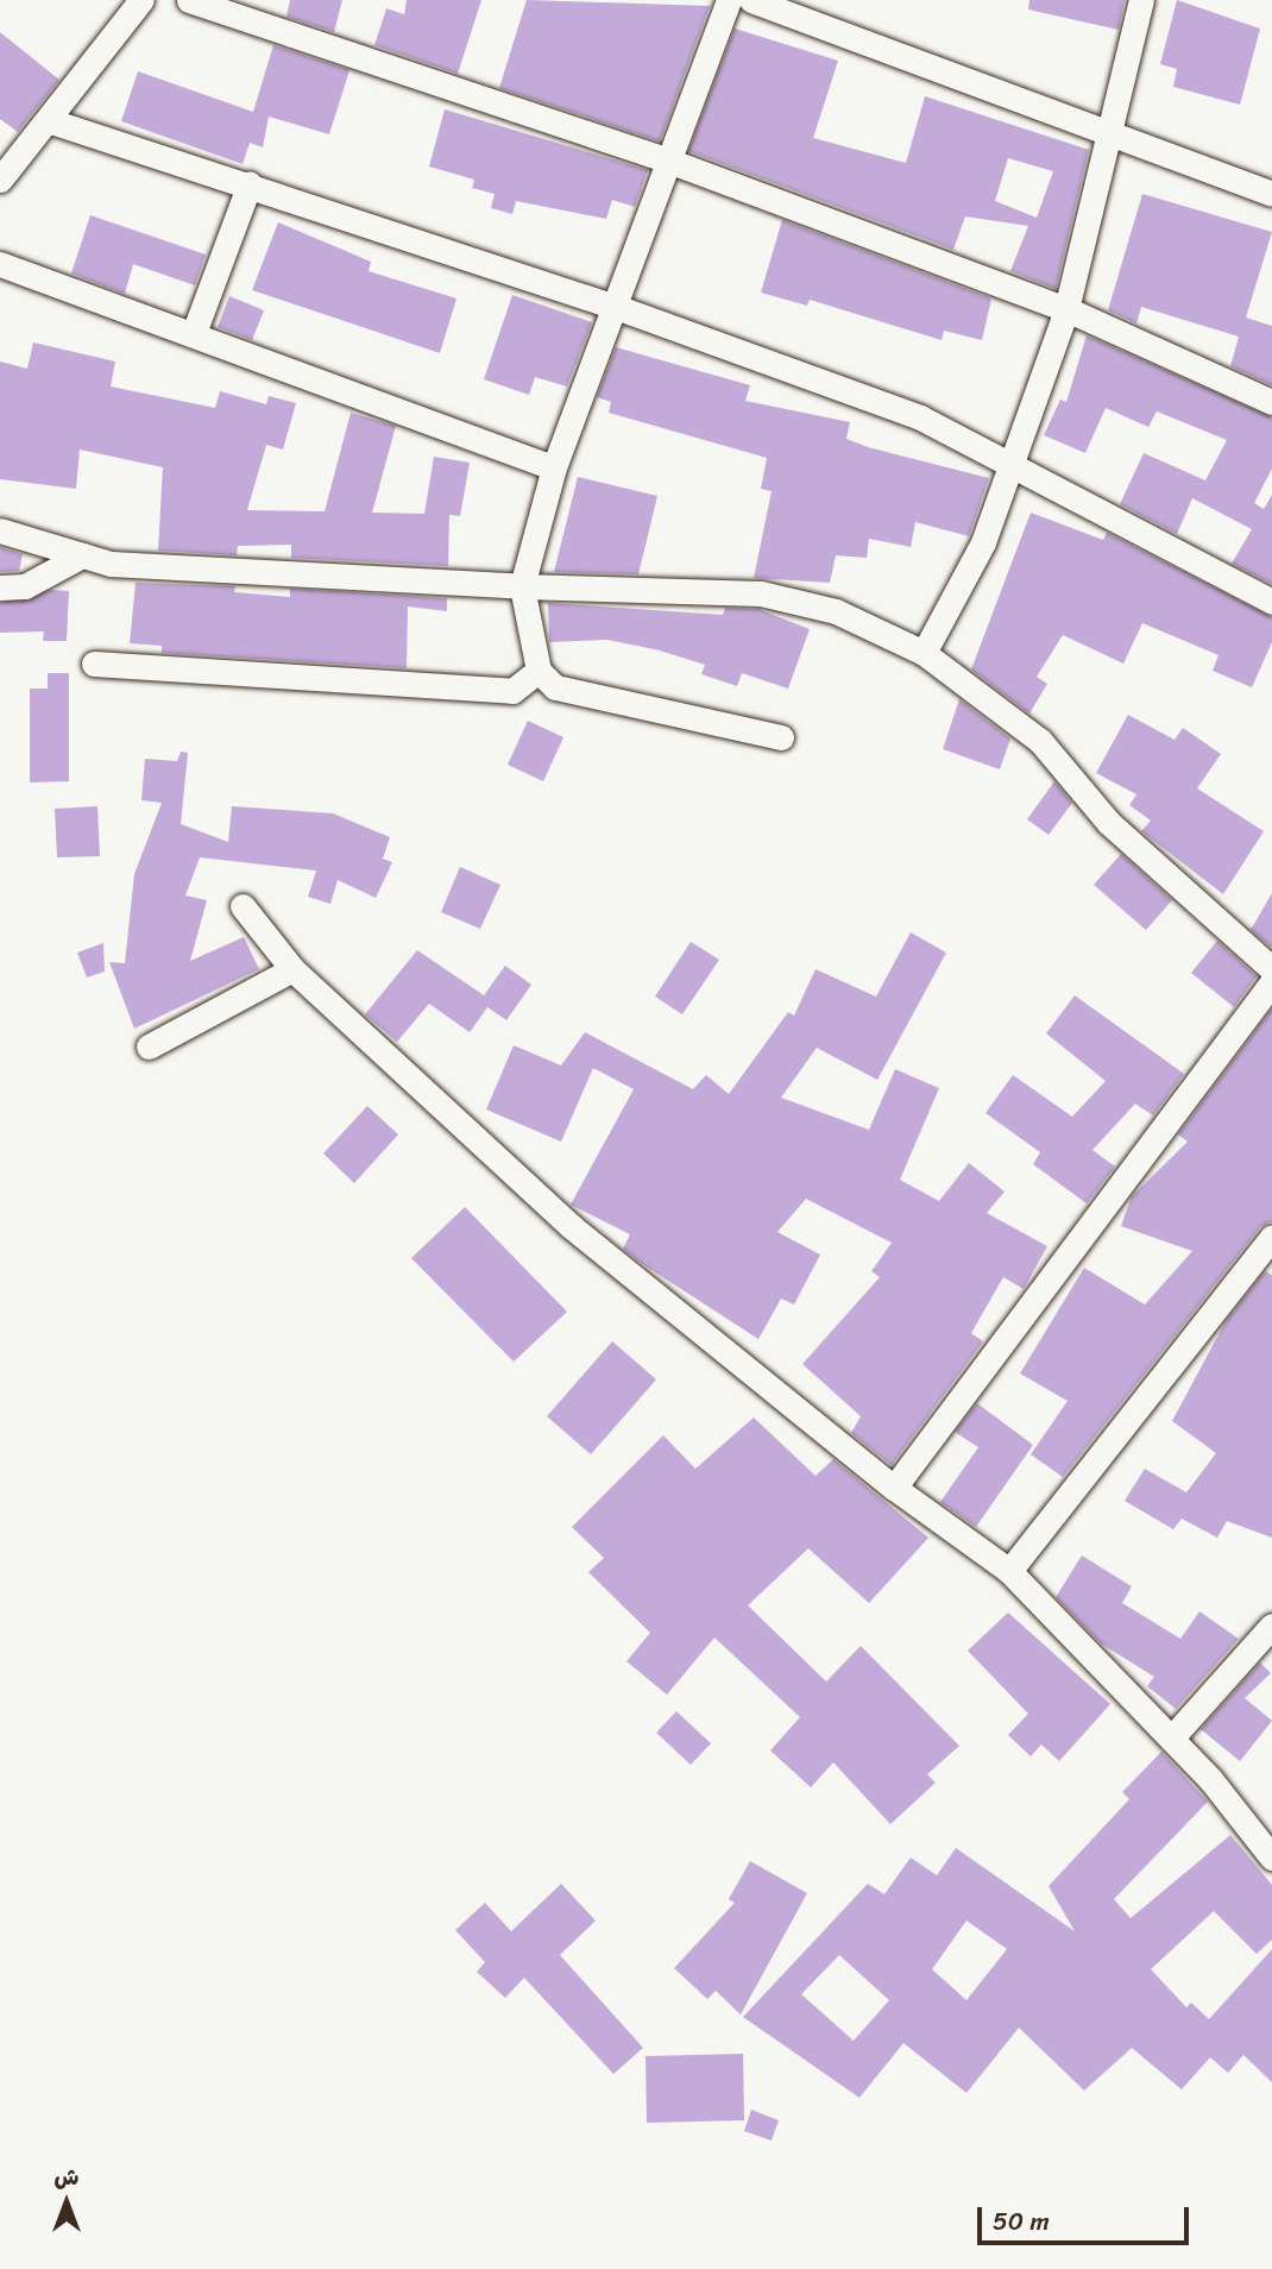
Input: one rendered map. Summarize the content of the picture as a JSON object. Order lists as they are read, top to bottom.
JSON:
{
  "scale_bar": "50 m",
  "north": "top"
}
